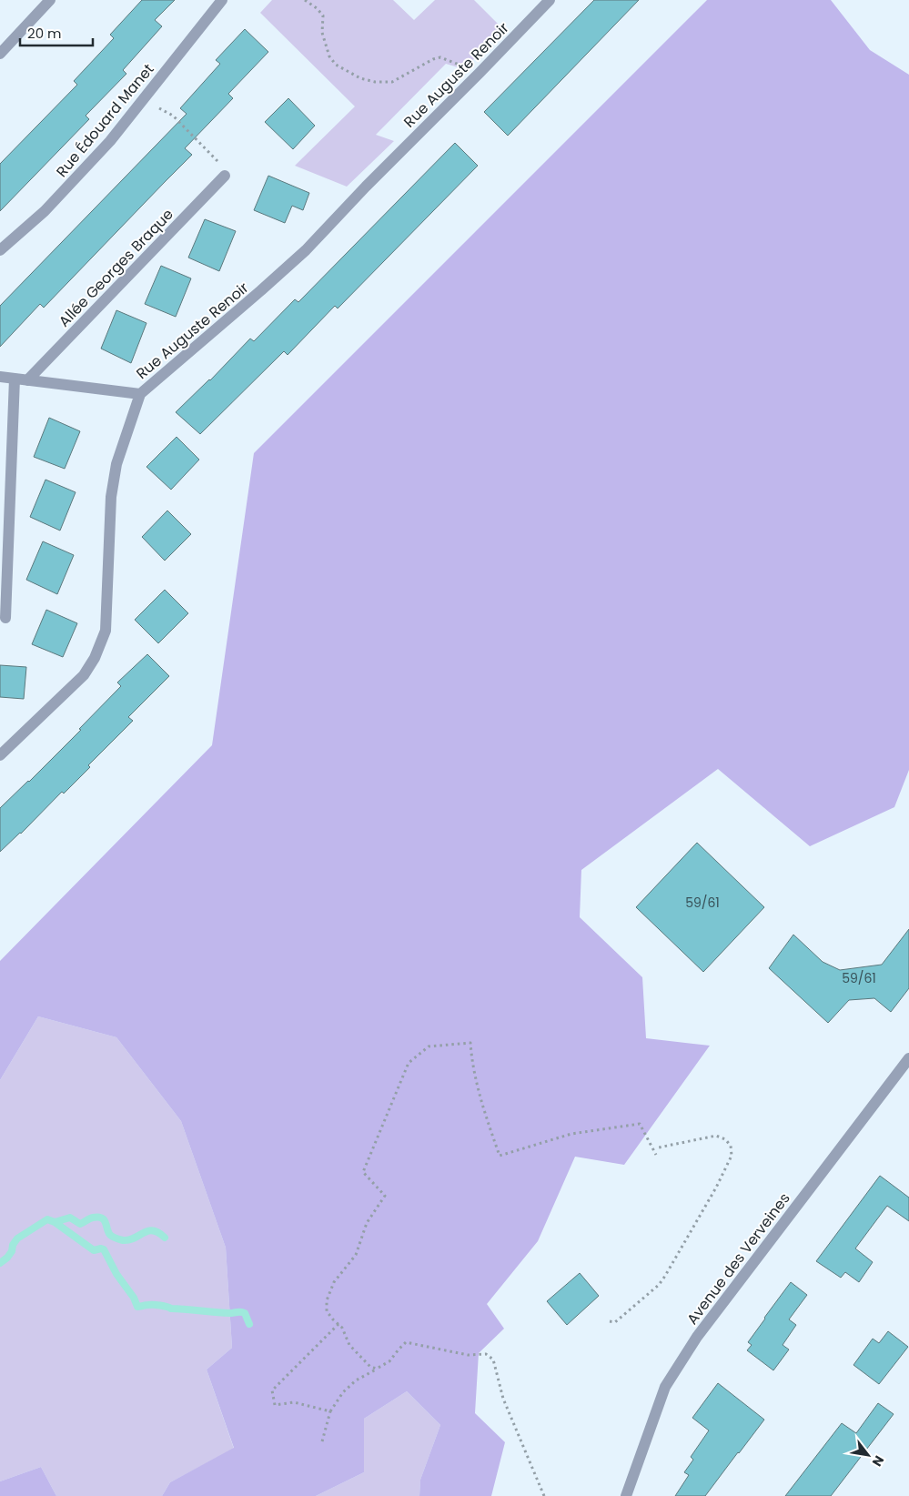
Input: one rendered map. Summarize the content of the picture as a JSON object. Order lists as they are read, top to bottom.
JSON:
{
  "streets": {
    "street": [
      "Rue Auguste Renoir",
      "Rue Édouard Manet",
      "Allée Georges Braque",
      "Avenue des Verveines"
    ]
  },
  "house_numbers": ["59/61", "59/61"],
  "scale_bar": "20 m",
  "north": "bottom right"
}
